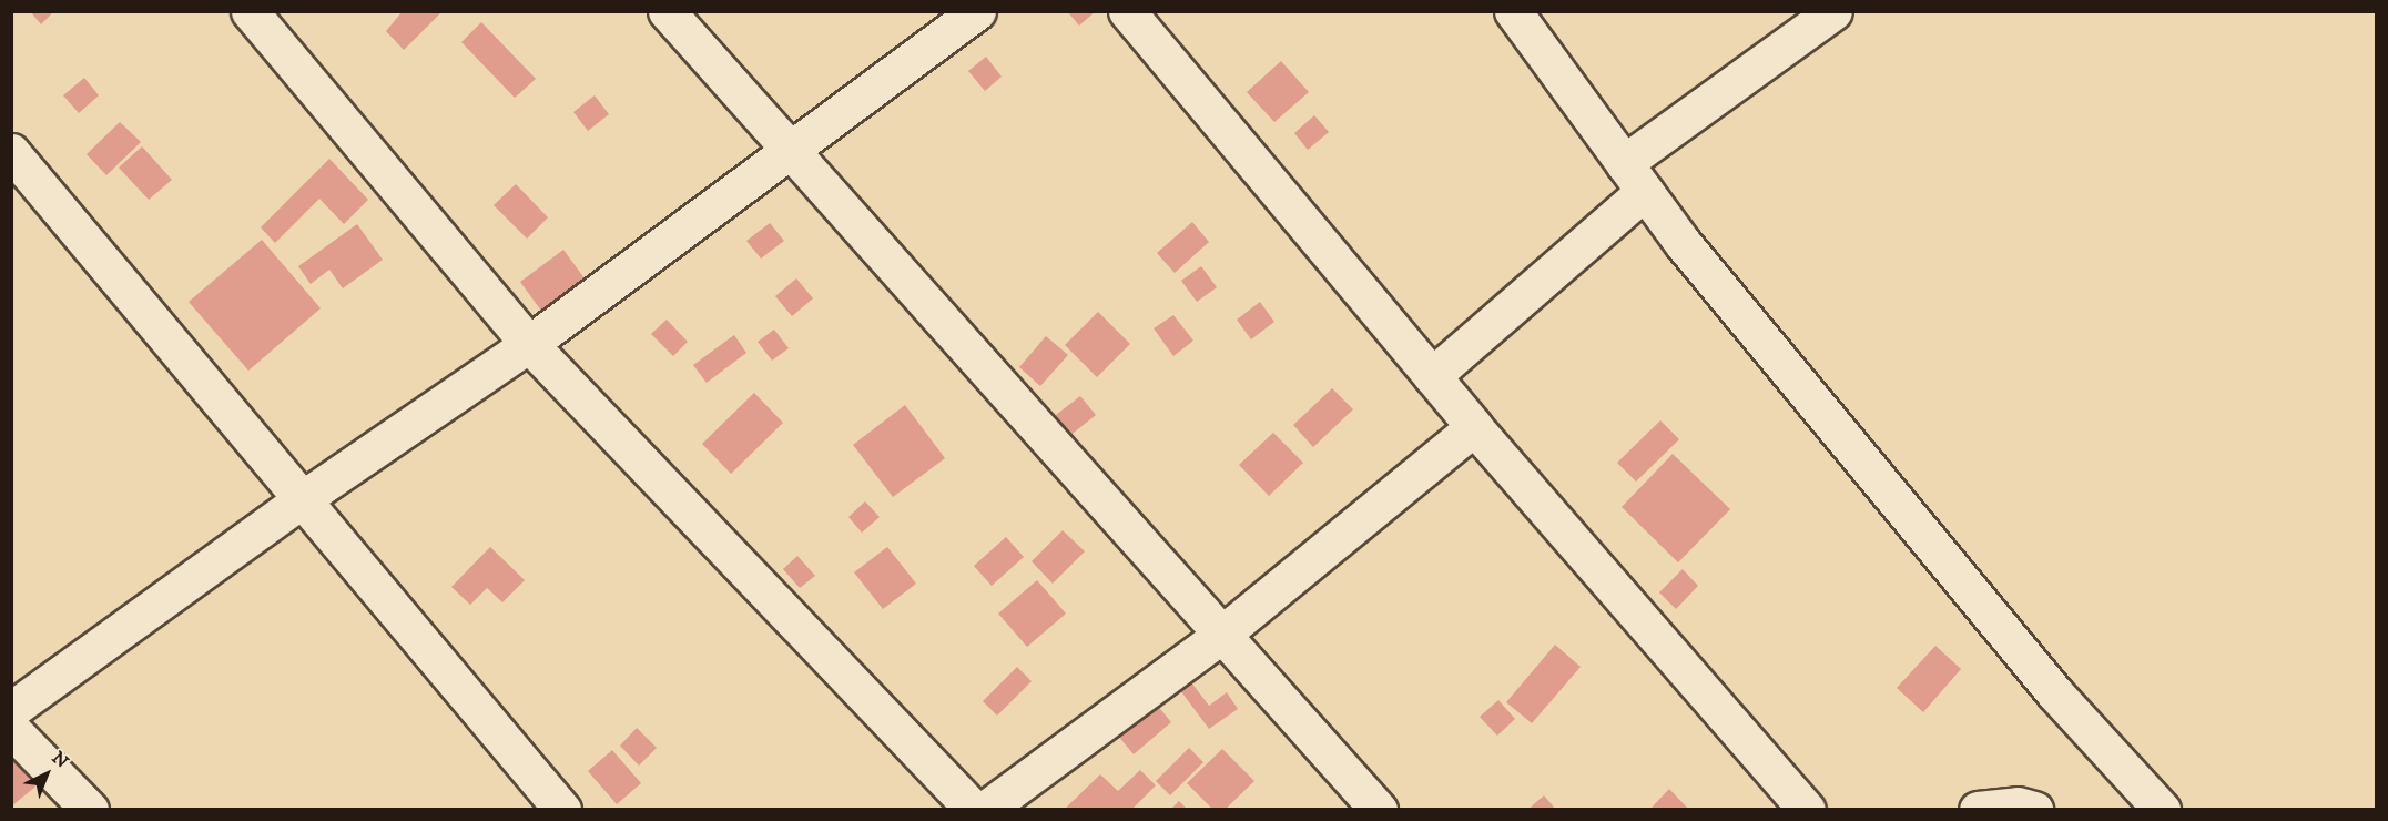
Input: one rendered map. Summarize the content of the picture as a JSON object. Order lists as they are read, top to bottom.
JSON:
{
  "north": "top right"
}
